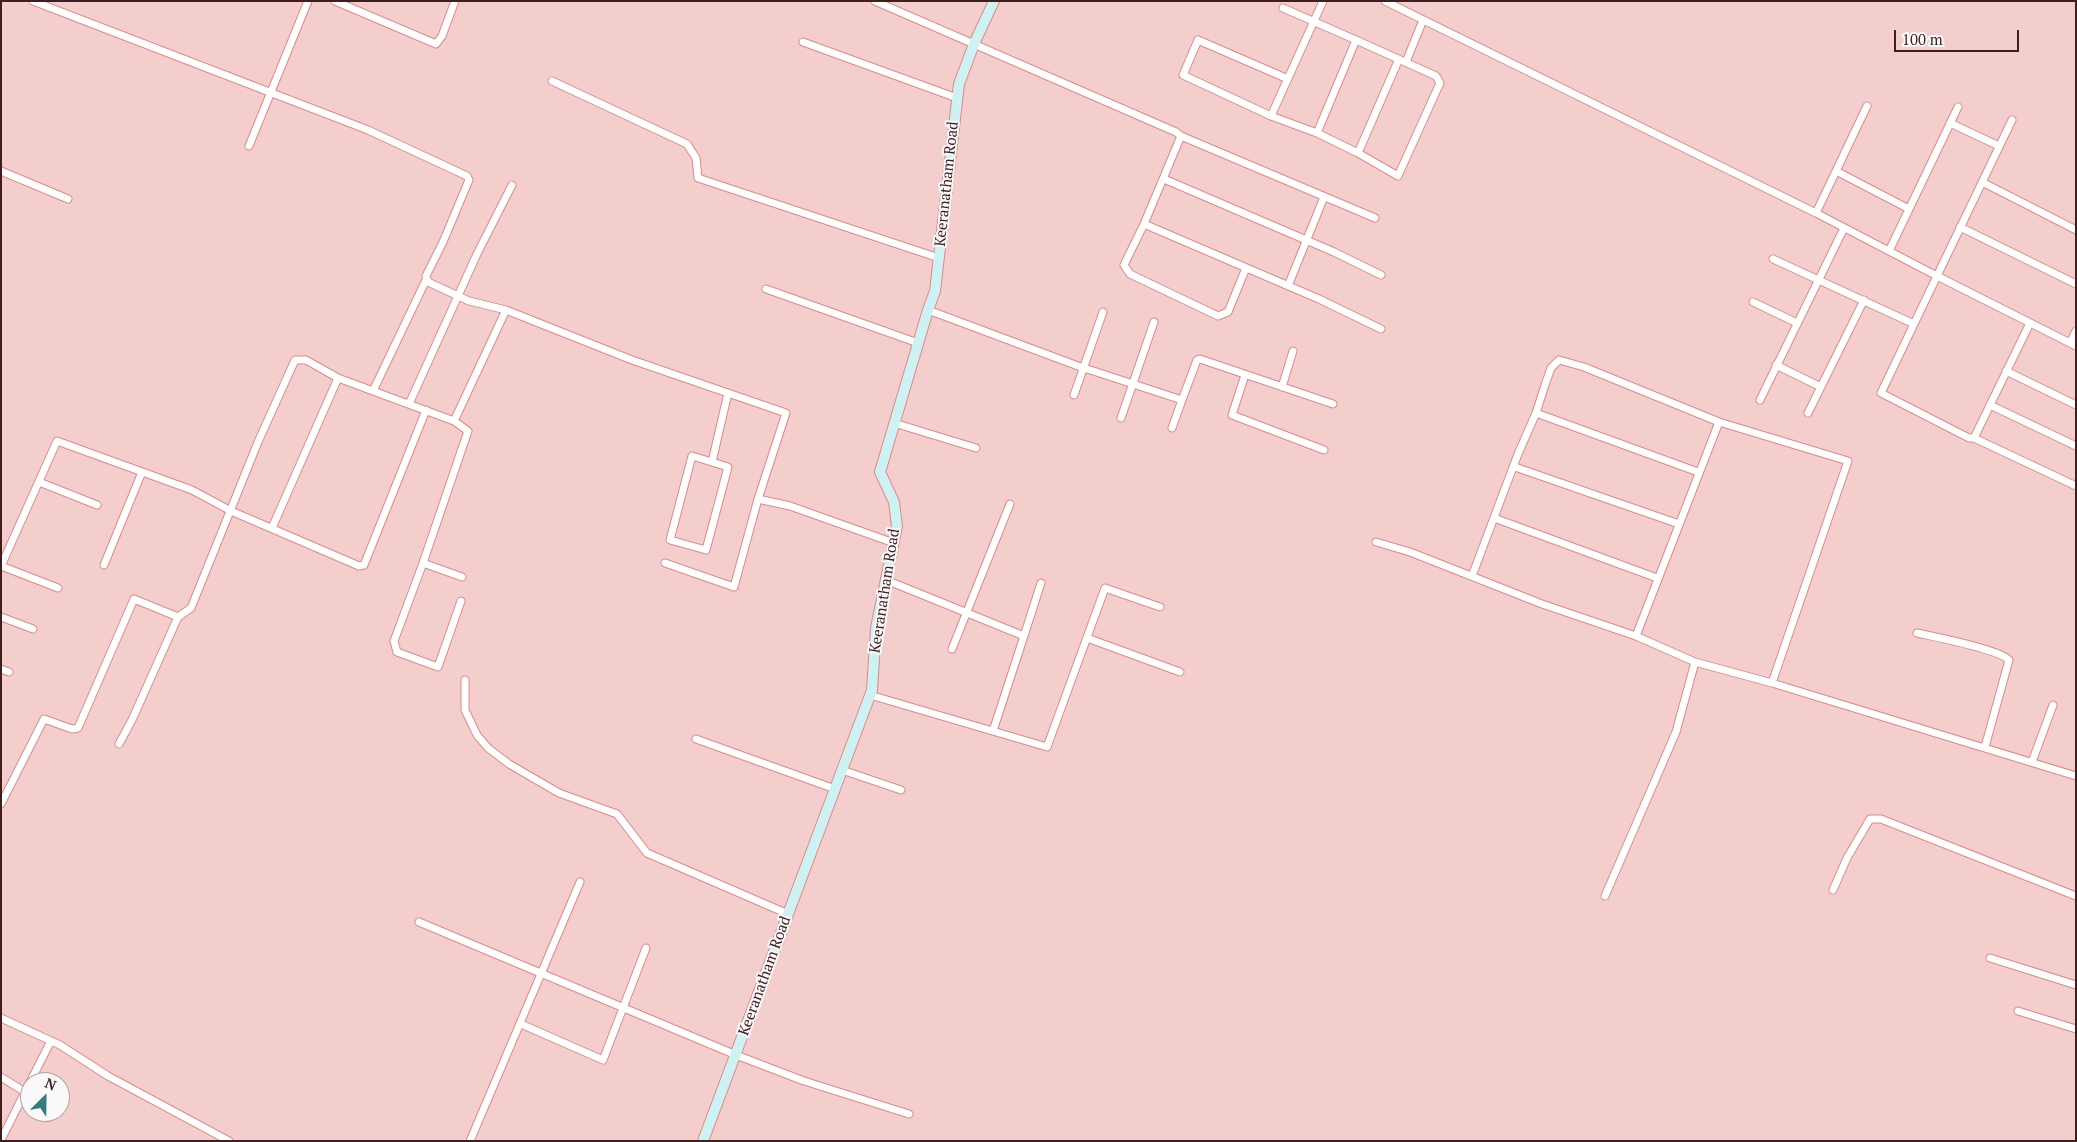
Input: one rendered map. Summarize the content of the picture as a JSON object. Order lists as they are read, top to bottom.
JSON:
{
  "streets": {
    "street": ["Keeranatham Road"]
  },
  "scale_bar": "100 m",
  "north": "top right"
}
